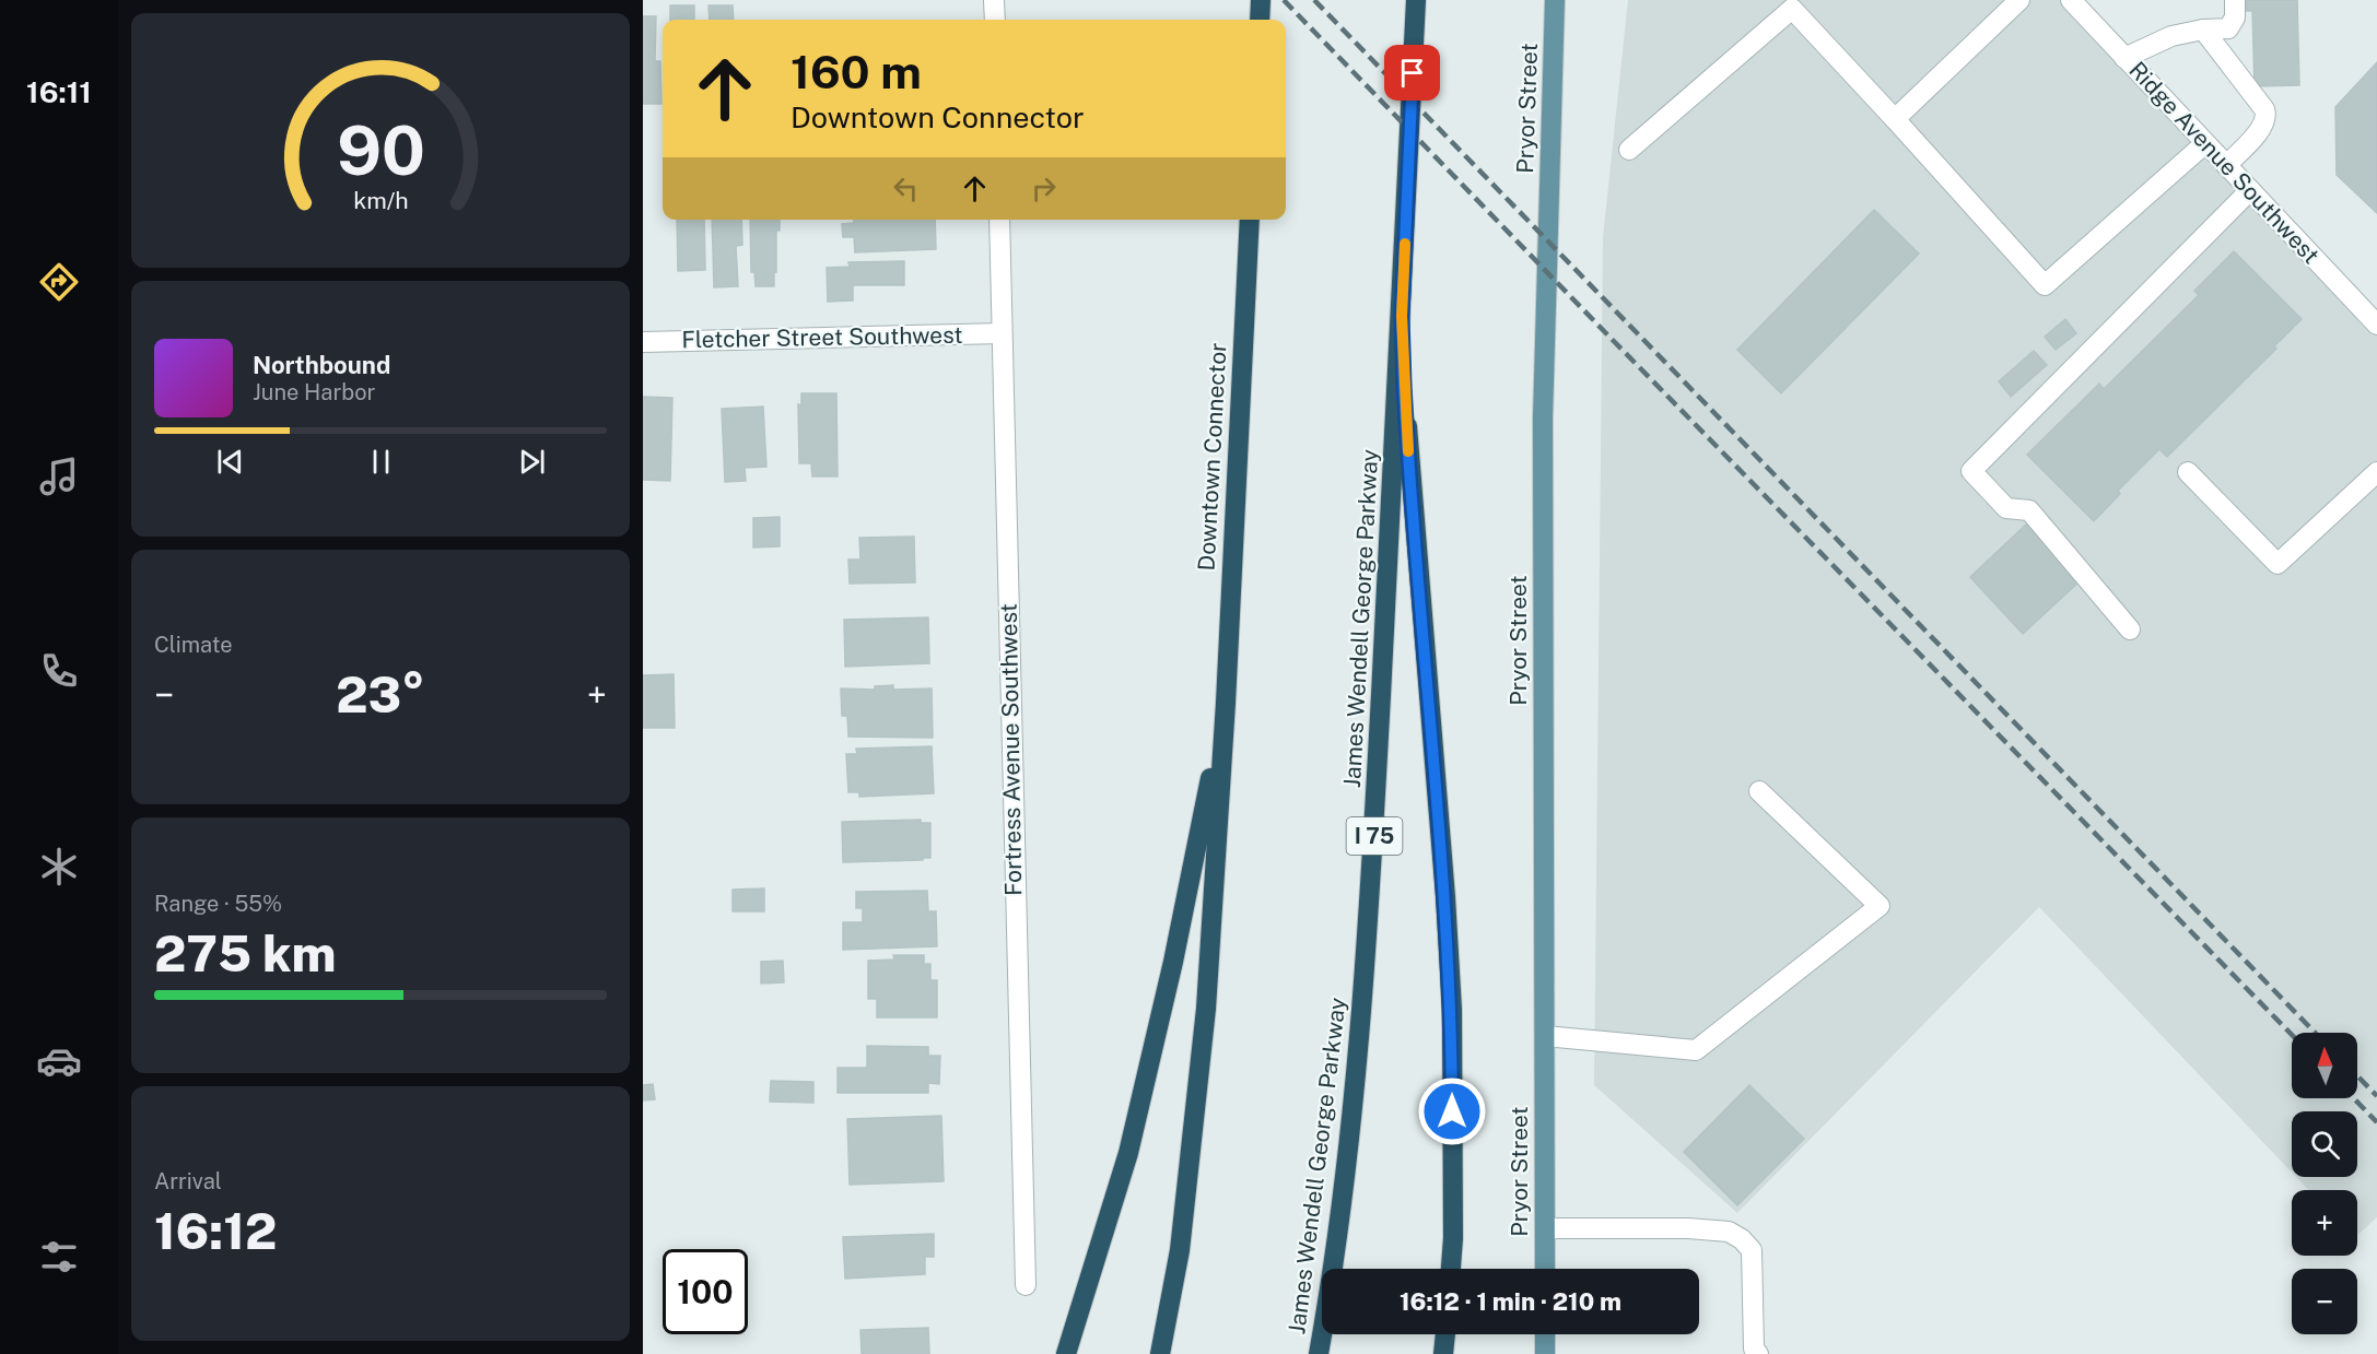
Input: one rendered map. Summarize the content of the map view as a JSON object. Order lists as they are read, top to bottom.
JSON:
{
  "streets": {
    "highway": ["Downtown Connector", "James Wendell George Parkway", "I 75"],
    "main road": ["Pryor Street"],
    "street": ["Ridge Avenue Southwest", "Fletcher Street Southwest", "Fortress Avenue Southwest"]
  },
  "crossings": [
    ["Fletcher Street Southwest", "Fortress Avenue Southwest"],
    ["James Wendell George Parkway", "I 75"]
  ],
  "north": "top",
  "page": {
    "tabs": "16:11",
    "turn": ["160 m", "Downtown Connector"],
    "song": ["Northbound", "June Harbor"],
    "tile": [
      "Climate",
      ["Range · 55%", "275 km"],
      ["Arrival", "16:12"]
    ],
    "heat": ["−", "23°", "+"],
    "map_buttons": ["+", "−"],
    "limit": "100",
    "trip": "16:12 · 1 min · 210 m",
    "gauge": ["90", "km/h"]
  }
}
